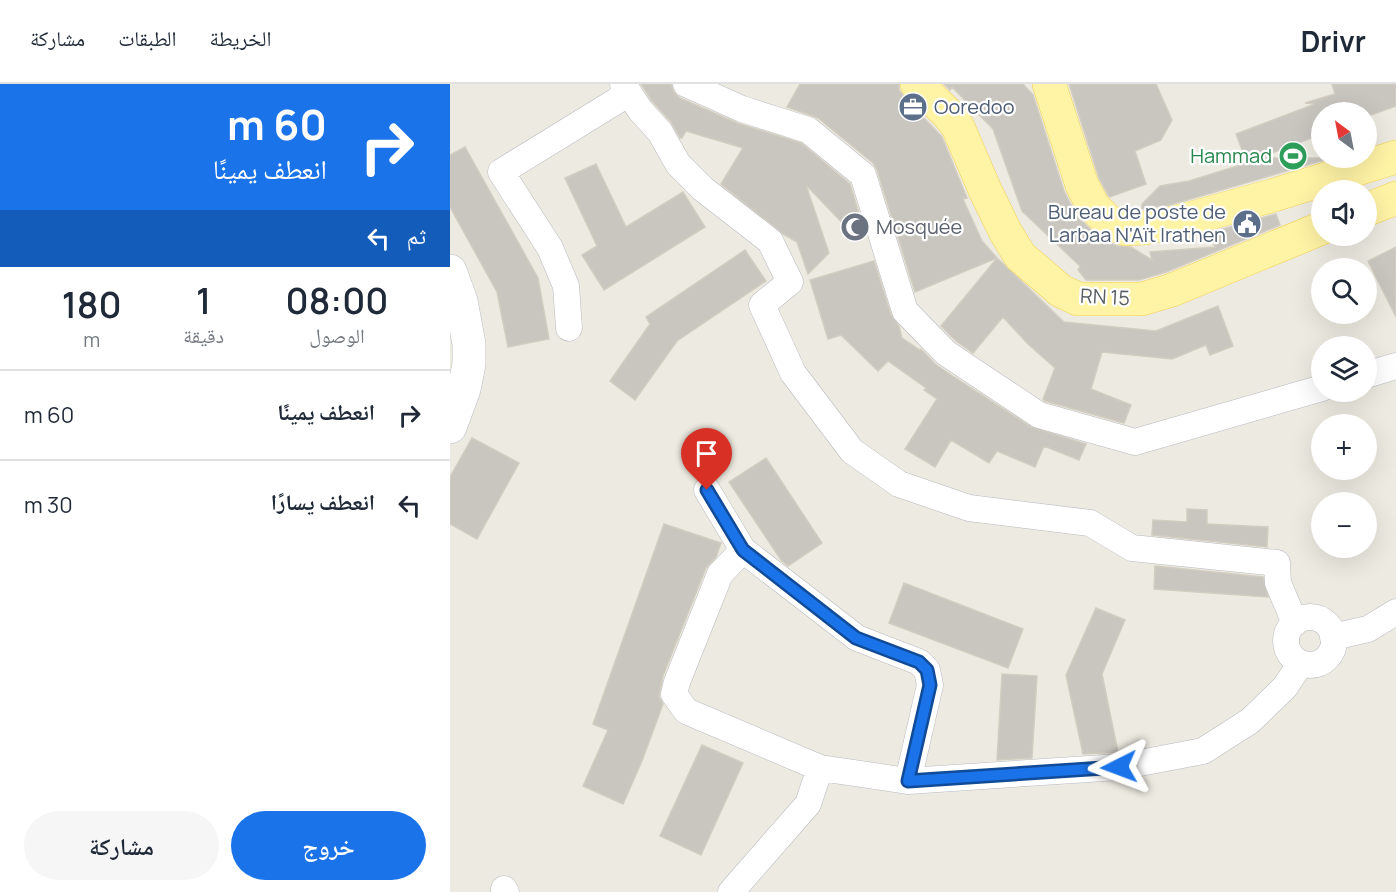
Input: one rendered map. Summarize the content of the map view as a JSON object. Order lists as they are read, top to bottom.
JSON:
{
  "streets": {
    "main road": ["RN 15"]
  },
  "places": {
    "office": ["Ooredoo"],
    "sports": ["Hammad"],
    "public building": ["Bureau de poste de Larbaa N'Aït Irathen"],
    "mosque": ["Mosquée"]
  },
  "north": "top left",
  "page": {
    "header": "Drivr",
    "nav": ["الخريطة", "الطبقات", "مشاركة"],
    "turn": ["60 m", "انعطف يمينًا"],
    "map_buttons": ["+", "−"],
    "then": "ثم",
    "eta": [
      "08:00",
      "الوصول",
      "1",
      "دقيقة",
      "180",
      "m"
    ],
    "list": [
      {
        "name": "انعطف يمينًا",
        "value": "60 m"
      },
      {
        "name": "انعطف يسارًا",
        "value": "30 m"
      }
    ],
    "buttons": ["خروج", "مشاركة"]
  }
}
